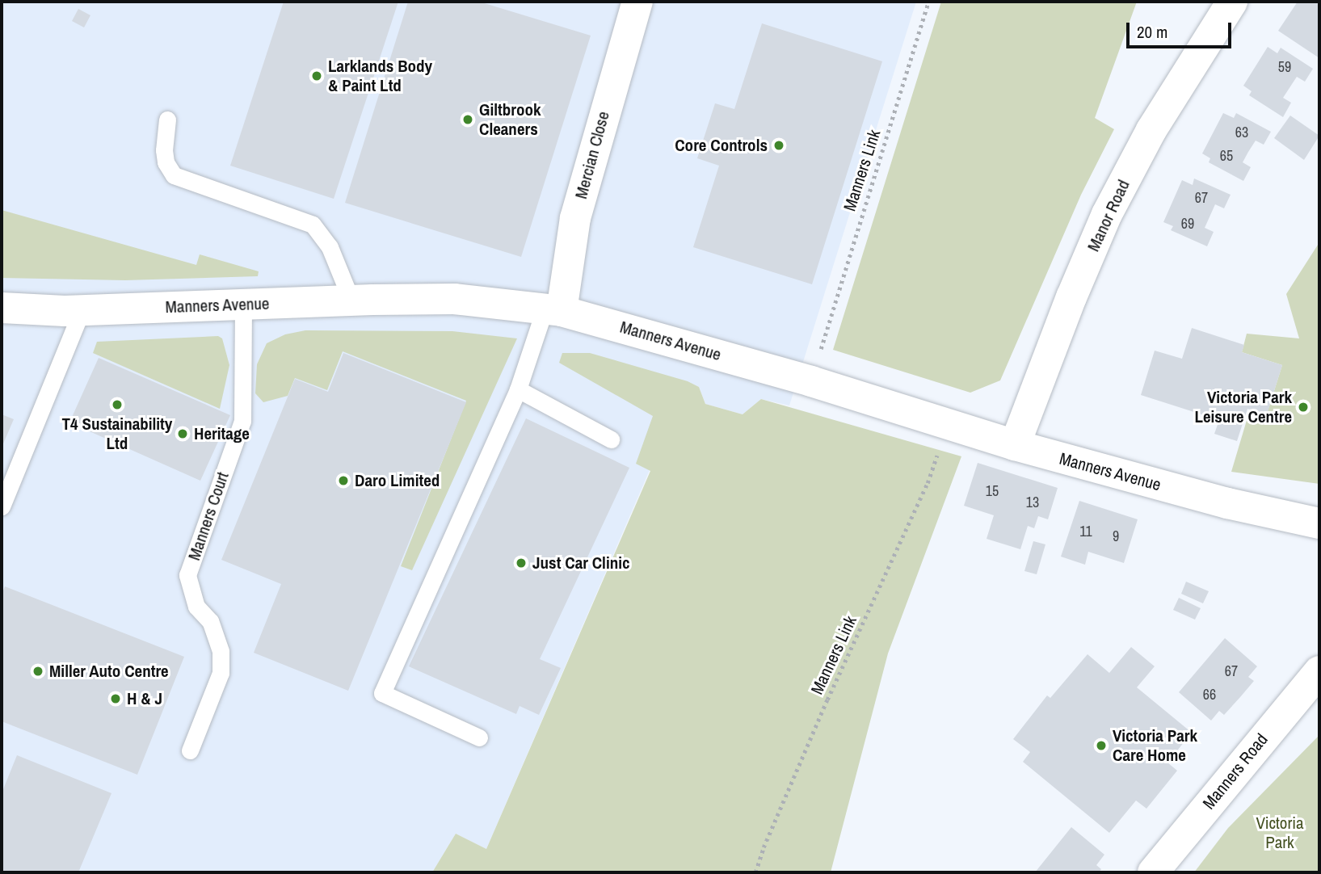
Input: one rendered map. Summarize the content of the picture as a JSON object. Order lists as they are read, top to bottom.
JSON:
{
  "streets": {
    "street": [
      "Mercian Close",
      "Manor Road",
      "Manners Avenue",
      "Manners Road"
    ],
    "lane": ["Manners Court"],
    "path": ["Manners Link"]
  },
  "crossings": [
    ["Mercian Close", "Manners Avenue"],
    ["Manor Road", "Manners Avenue"],
    ["Manners Avenue", "Manners Court"]
  ],
  "parks": ["Victoria Park"],
  "places": [
    "Larklands Body & Paint Ltd",
    "Giltbrook Cleaners",
    "Core Controls",
    "T4 Sustainability Ltd",
    "Victoria Park Leisure Centre",
    "Heritage",
    "Daro Limited",
    "Just Car Clinic",
    "Miller Auto Centre",
    "H & J",
    "Victoria Park Care Home"
  ],
  "house_numbers": [
    "59",
    "63",
    "65",
    "67",
    "69",
    "15",
    "13",
    "11",
    "9",
    "67",
    "66"
  ],
  "scale_bar": "20 m"
}
